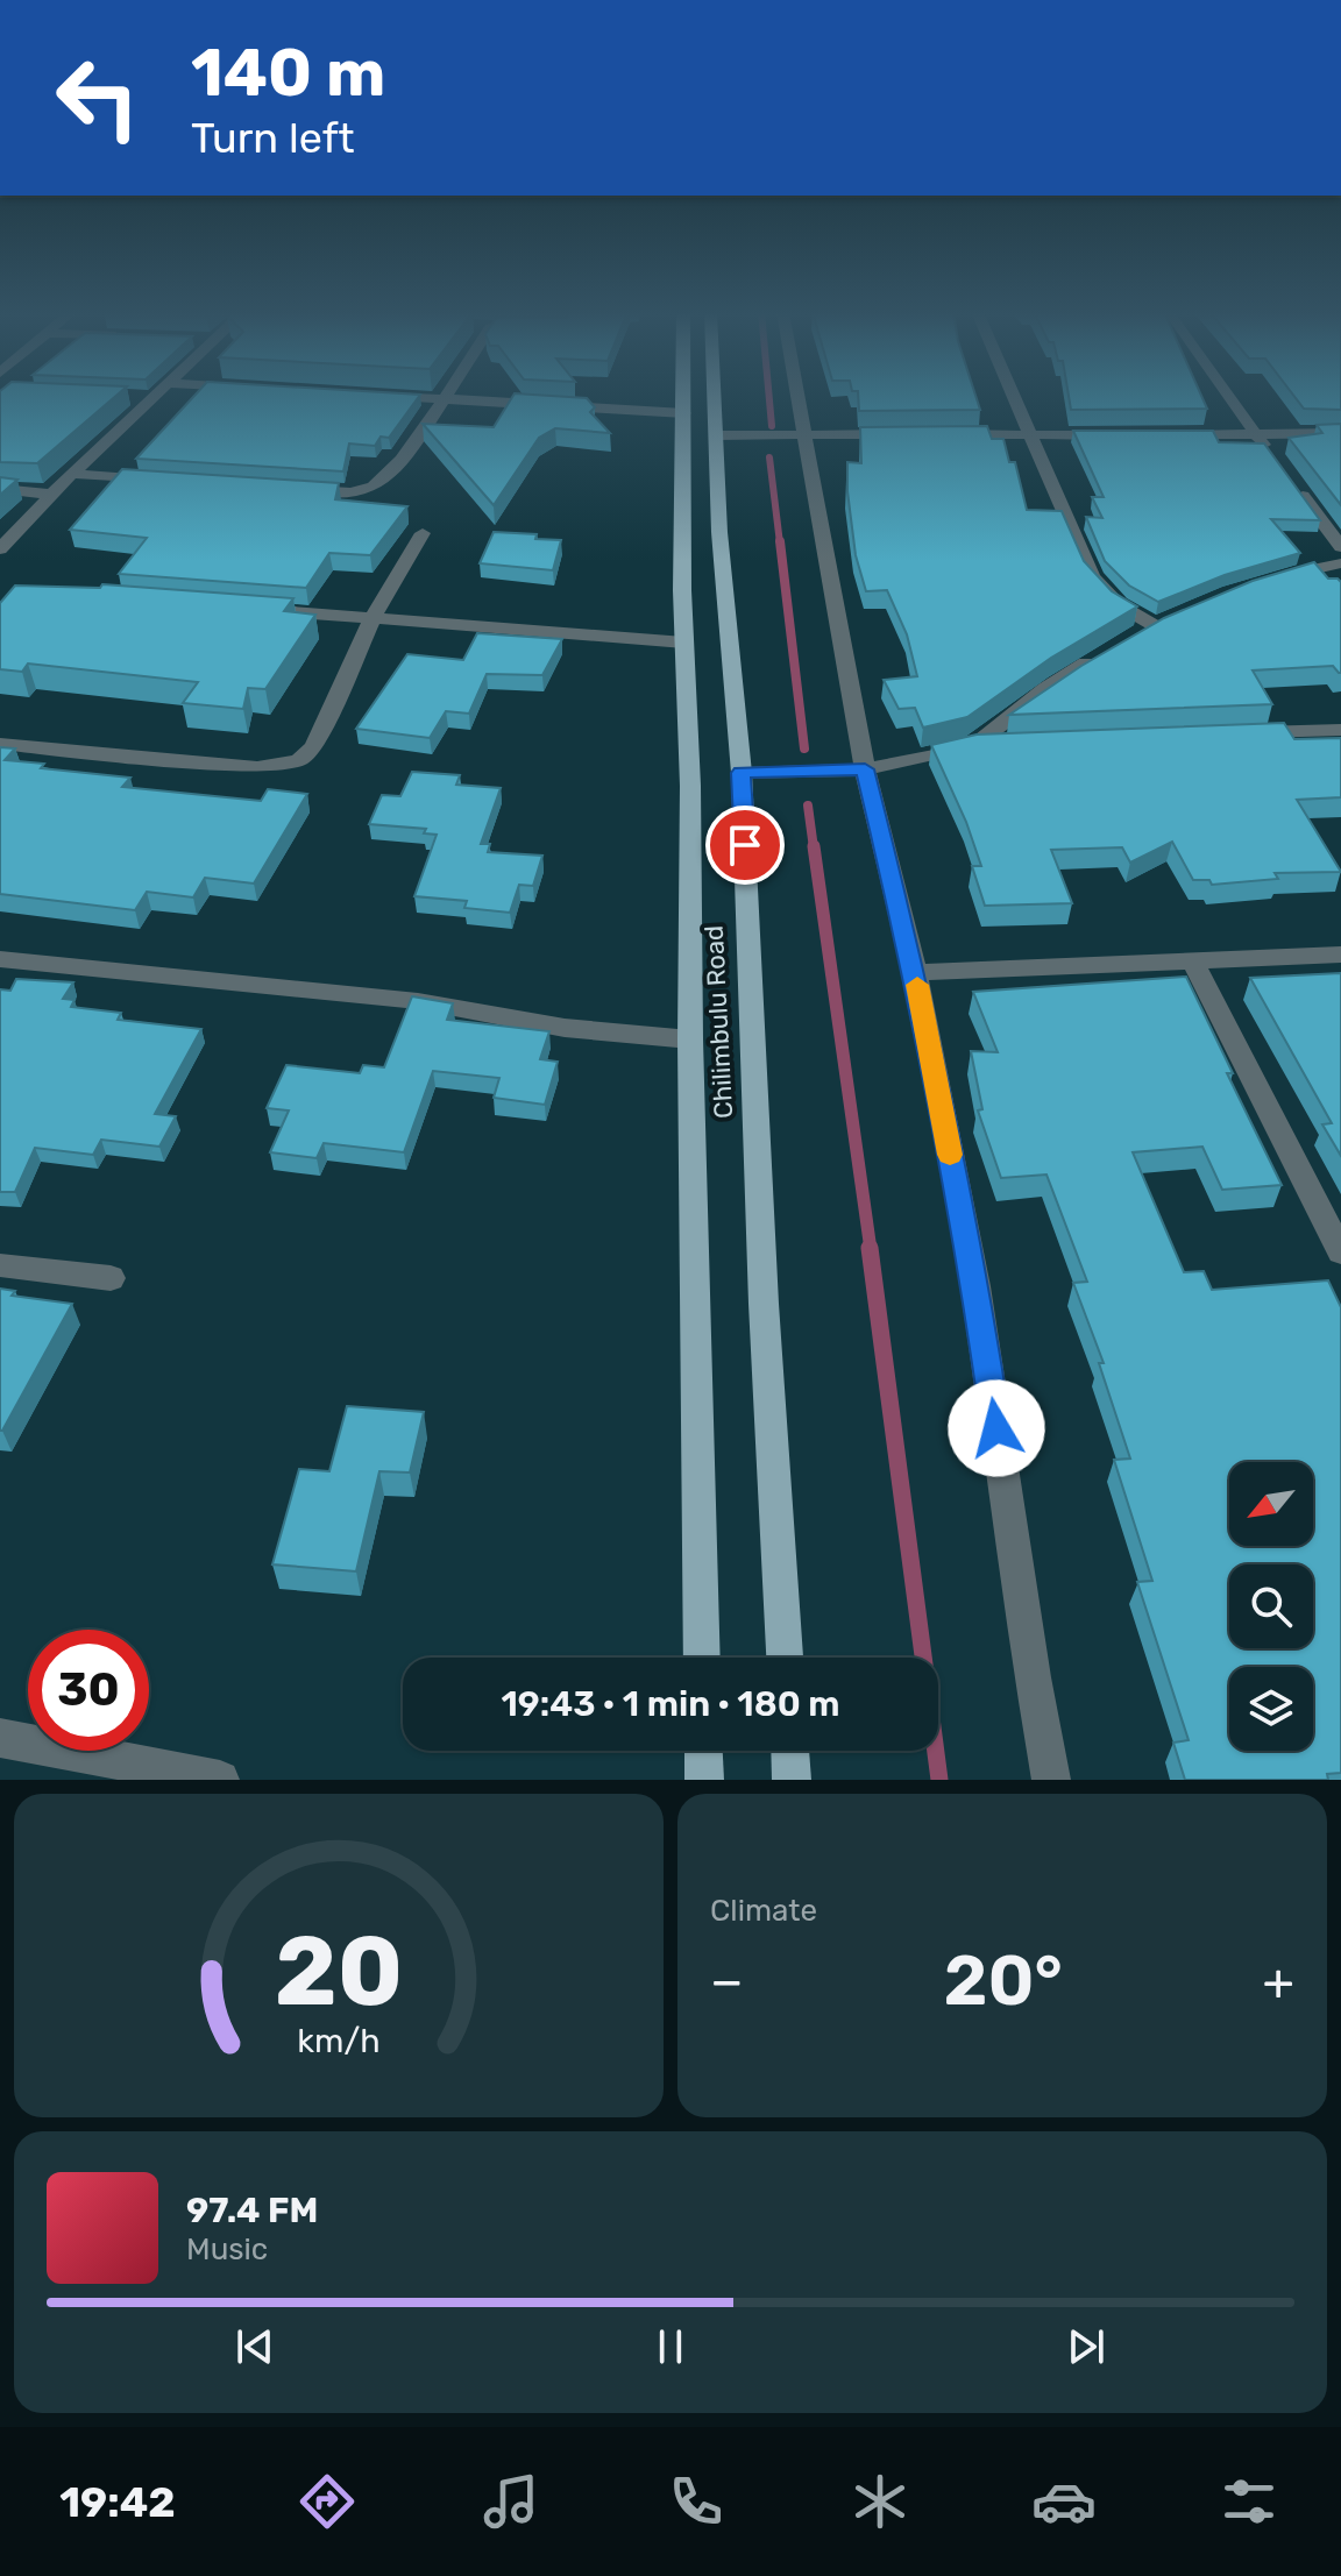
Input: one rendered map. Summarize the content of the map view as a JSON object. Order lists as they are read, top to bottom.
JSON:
{
  "streets": {
    "main road": ["Chilimbulu Road"]
  },
  "north": "bottom left",
  "page": {
    "turn": ["140 m", "Turn left"],
    "limit": "30",
    "trip": "19:43 · 1 min · 180 m",
    "tile": "Climate",
    "heat": ["−", "20°", "+"],
    "song": ["97.4 FM", "Music"],
    "tabs": "19:42",
    "gauge": ["20", "km/h"]
  }
}
